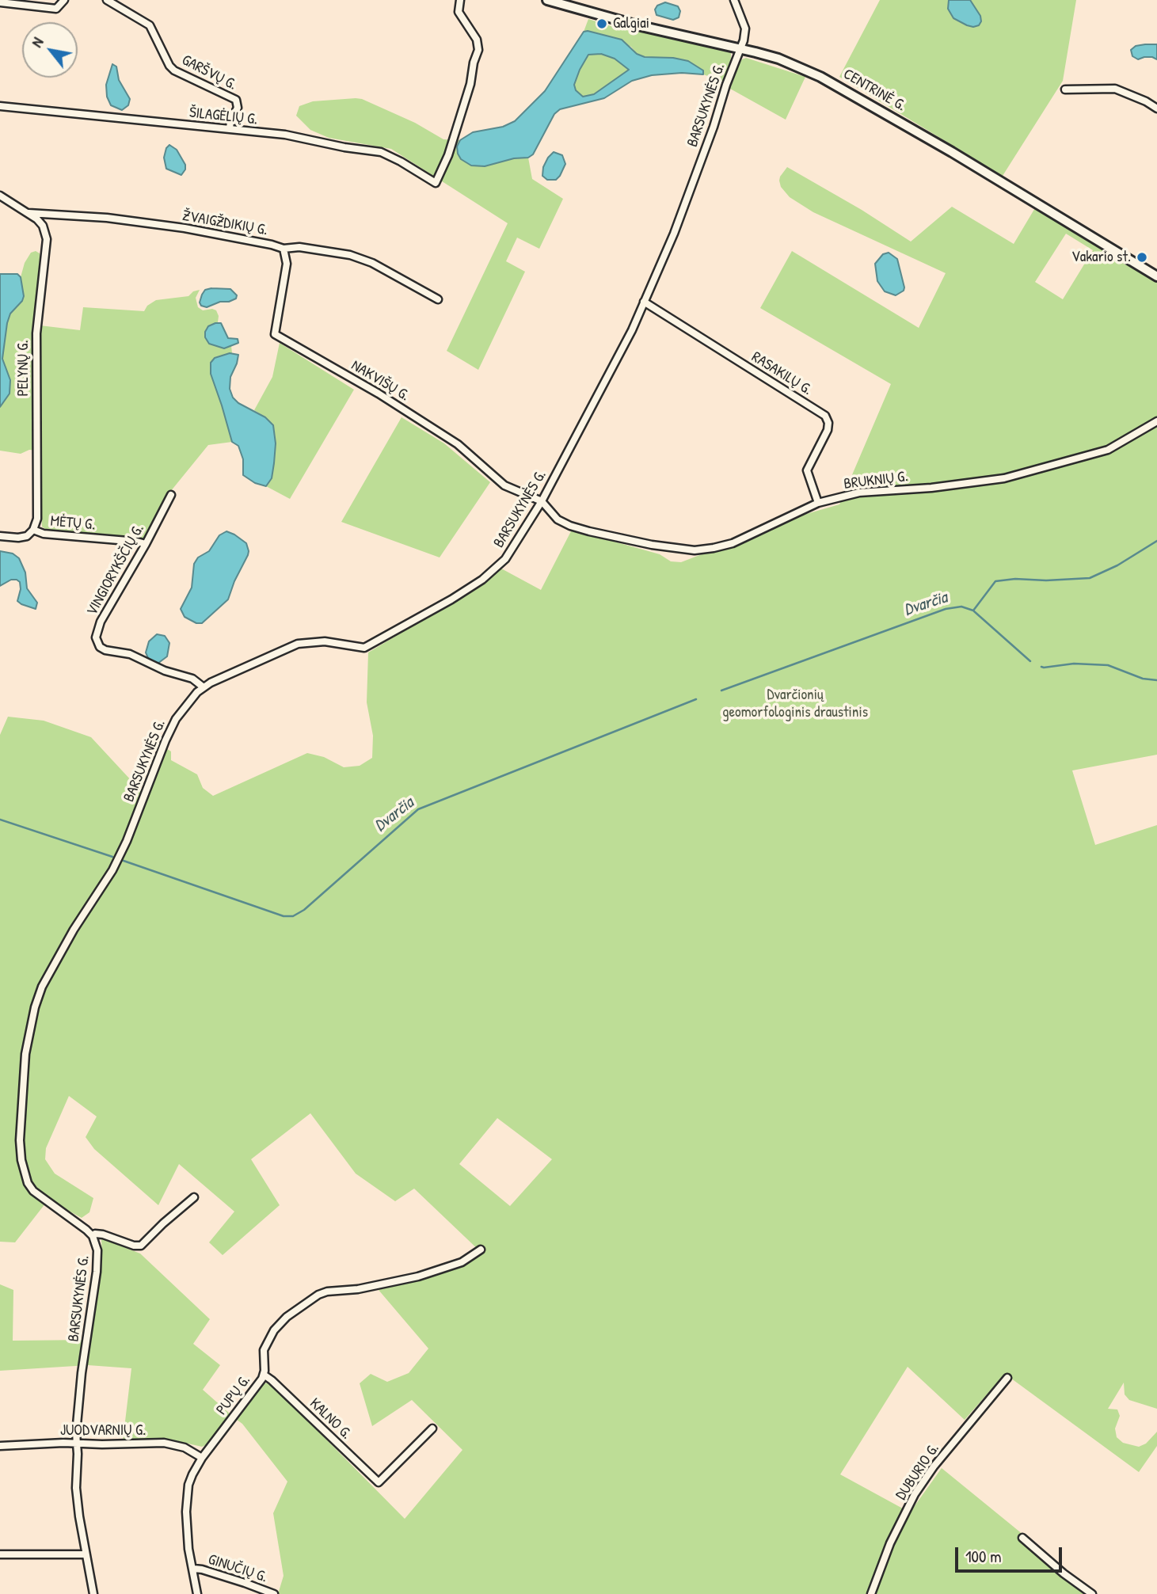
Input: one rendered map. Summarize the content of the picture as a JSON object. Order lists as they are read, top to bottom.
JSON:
{
  "streets": {
    "main road": ["CENTRINĖ G."],
    "street": [
      "GARŠVŲ G.",
      "BARSUKYNĖS G.",
      "ŠILAGĖLIŲ G.",
      "ŽVAIGŽDIKIŲ G.",
      "PELYNŲ G.",
      "RASAKILŲ G.",
      "NAKVIŠŲ G.",
      "BRUKNIŲ G.",
      "MĖTŲ G.",
      "VINGIORYKŠČIŲ G.",
      "PUPŲ G.",
      "KALNO G.",
      "JUODVARNIŲ G.",
      "DUBURIO G.",
      "GINUČIŲ G."
    ]
  },
  "crossings": [
    ["GARŠVŲ G.", "ŠILAGĖLIŲ G."],
    ["CENTRINĖ G.", "BARSUKYNĖS G."],
    ["BARSUKYNĖS G.", "RASAKILŲ G."],
    ["BARSUKYNĖS G.", "NAKVIŠŲ G."],
    ["BARSUKYNĖS G.", "BRUKNIŲ G."],
    ["BARSUKYNĖS G.", "VINGIORYKŠČIŲ G."],
    ["BARSUKYNĖS G.", "JUODVARNIŲ G."],
    ["ŽVAIGŽDIKIŲ G.", "PELYNŲ G."],
    ["ŽVAIGŽDIKIŲ G.", "NAKVIŠŲ G."],
    ["PELYNŲ G.", "MĖTŲ G."],
    ["RASAKILŲ G.", "BRUKNIŲ G."],
    ["NAKVIŠŲ G.", "BRUKNIŲ G."],
    ["MĖTŲ G.", "VINGIORYKŠČIŲ G."],
    ["PUPŲ G.", "KALNO G."],
    ["PUPŲ G.", "JUODVARNIŲ G."],
    ["PUPŲ G.", "GINUČIŲ G."]
  ],
  "water": ["Dvarčia"],
  "parks": ["Dvarčionių geomorfologinis draustinis"],
  "places": ["Galgiai", "Vakario st."],
  "scale_bar": "100 m",
  "north": "top left"
}
